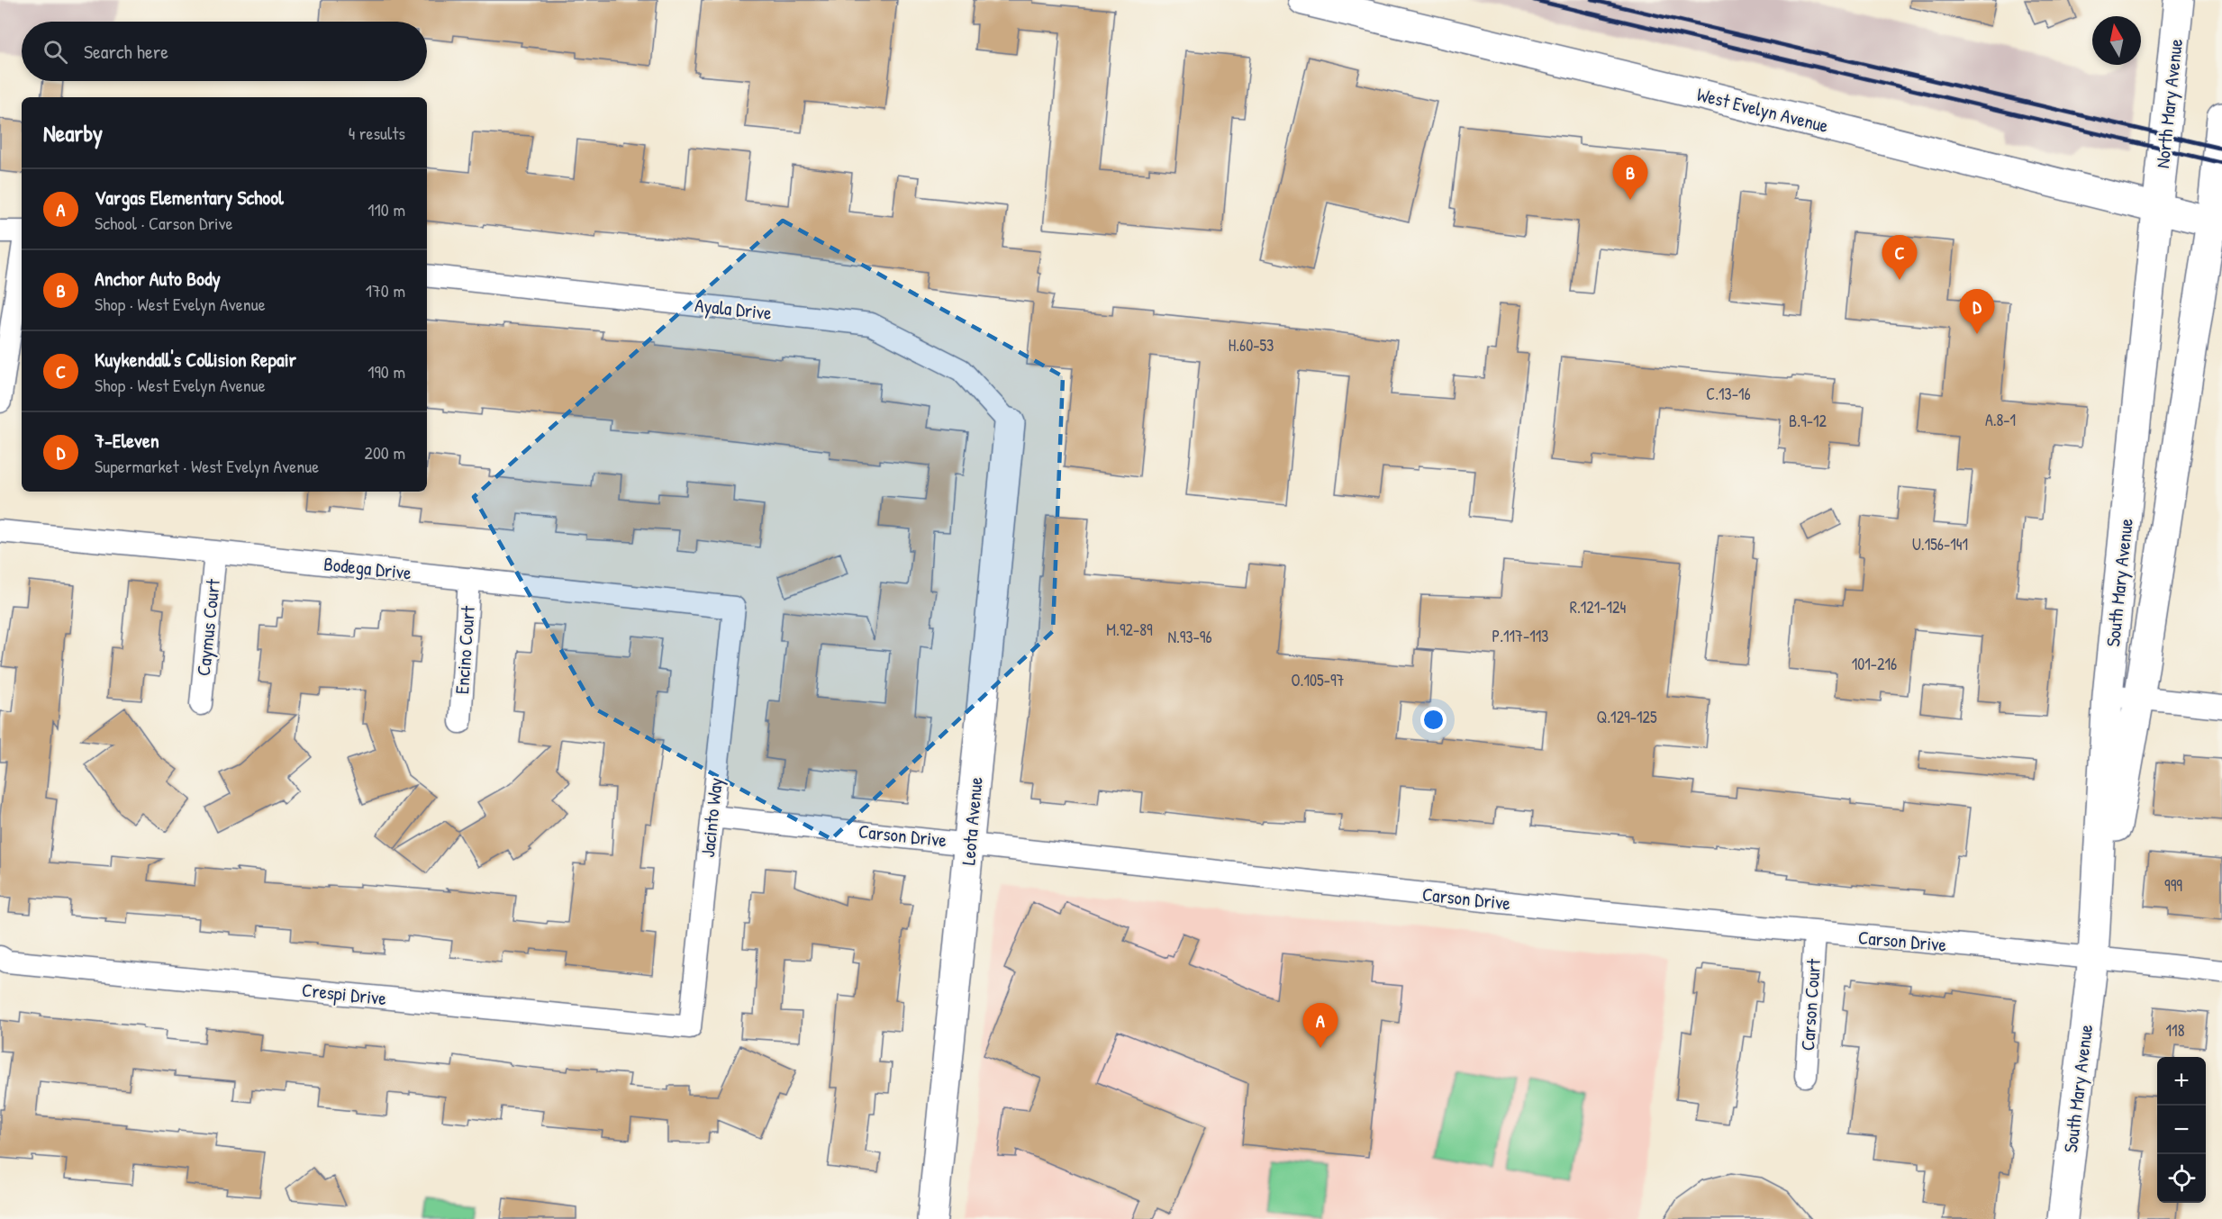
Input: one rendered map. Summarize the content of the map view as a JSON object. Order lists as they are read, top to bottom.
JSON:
{
  "streets": {
    "main road": [
      "North Mary Avenue",
      "West Evelyn Avenue",
      "South Mary Avenue",
      "Leota Avenue"
    ],
    "street": [
      "Ayala Drive",
      "Bodega Drive",
      "Caymus Court",
      "Encino Court",
      "Jacinto Way",
      "Carson Drive",
      "Crespi Drive",
      "Carson Court"
    ]
  },
  "crossings": [
    ["North Mary Avenue", "West Evelyn Avenue"],
    ["North Mary Avenue", "South Mary Avenue"],
    ["West Evelyn Avenue", "South Mary Avenue"],
    ["Ayala Drive", "Leota Avenue"],
    ["Bodega Drive", "Caymus Court"],
    ["Bodega Drive", "Encino Court"],
    ["Bodega Drive", "Jacinto Way"],
    ["South Mary Avenue", "Carson Drive"],
    ["Jacinto Way", "Carson Drive"],
    ["Jacinto Way", "Crespi Drive"],
    ["Leota Avenue", "Carson Drive"],
    ["Carson Drive", "Carson Court"]
  ],
  "house_numbers": [
    "H.60-53",
    "C.13-16",
    "A.8-1",
    "B.9-12",
    "U.156-141",
    "R.121-124",
    "M.92-89",
    "P.117-113",
    "N.93-96",
    "101-216",
    "O.105-97",
    "Q.129-125",
    "999",
    "118"
  ],
  "north": "top",
  "page": {
    "search": "Search here",
    "heading": ["Nearby", "4 results"],
    "pins": [
      "B",
      "C",
      "D",
      "A"
    ],
    "list": [
      {
        "mark": "A",
        "name": "Vargas Elementary School",
        "note": "School · Carson Drive",
        "value": "110 m"
      },
      {
        "mark": "B",
        "name": "Anchor Auto Body",
        "note": "Shop · West Evelyn Avenue",
        "value": "170 m"
      },
      {
        "mark": "C",
        "name": "Kuykendall's Collision Repair",
        "note": "Shop · West Evelyn Avenue",
        "value": "190 m"
      },
      {
        "mark": "D",
        "name": "7-Eleven",
        "note": "Supermarket · West Evelyn Avenue",
        "value": "200 m"
      }
    ],
    "map_buttons": ["+", "−"]
  }
}
